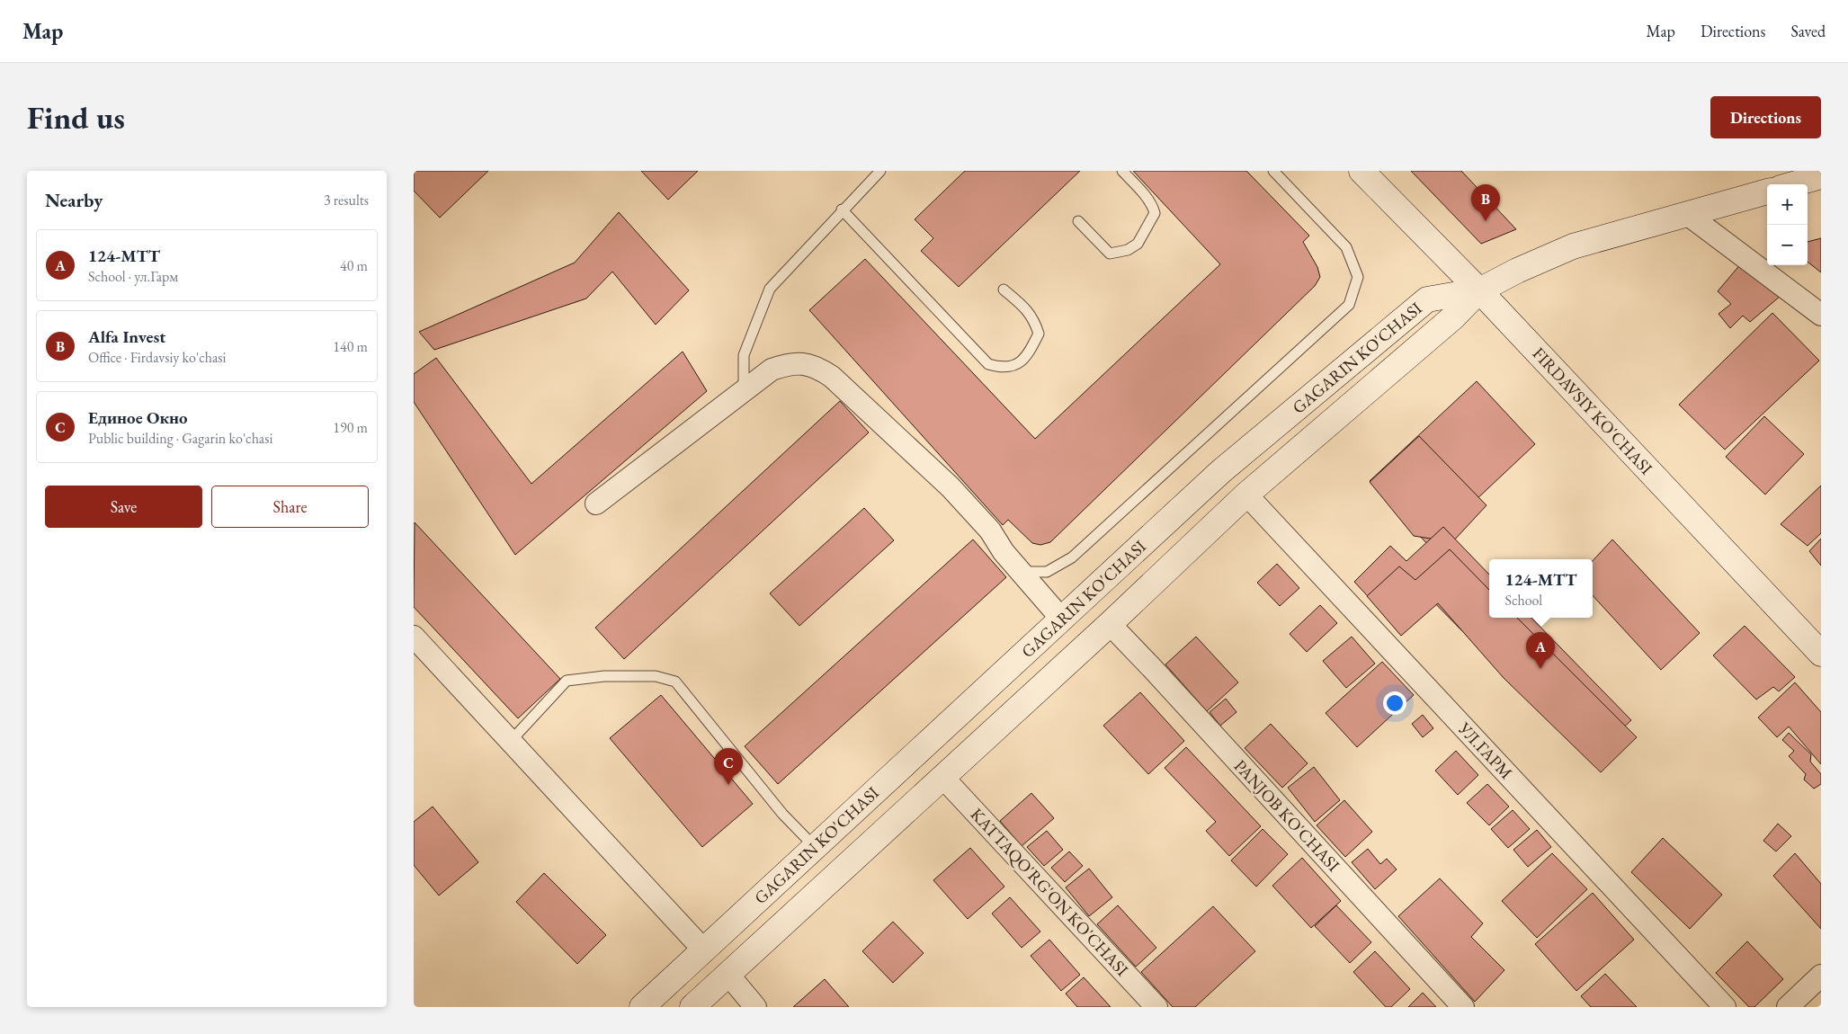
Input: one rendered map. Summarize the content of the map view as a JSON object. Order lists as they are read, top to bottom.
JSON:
{
  "streets": {
    "main road": ["GAGARIN KO'CHASI", "FIRDAVSIY KO'CHASI"],
    "street": ["УЛ.ГАРМ", "PANJOB KO'CHASI", "KATTAQO'RG'ON KO'CHASI"]
  },
  "crossings": [
    ["GAGARIN KO'CHASI", "FIRDAVSIY KO'CHASI"],
    ["GAGARIN KO'CHASI", "УЛ.ГАРМ"],
    ["GAGARIN KO'CHASI", "PANJOB KO'CHASI"],
    ["GAGARIN KO'CHASI", "KATTAQO'RG'ON KO'CHASI"]
  ],
  "page": {
    "header": "Map",
    "nav": ["Map", "Directions", "Saved"],
    "buttons": [
      "Directions",
      ["Save", "Share"]
    ],
    "title": "Find us",
    "heading": ["Nearby", "3 results"],
    "map_buttons": ["+", "−"],
    "pins": ["B", "A", "C"],
    "list": [
      {
        "mark": "A",
        "name": "124-MTT",
        "note": "School · ул.Гарм",
        "value": "40 m"
      },
      {
        "mark": "B",
        "name": "Alfa Invest",
        "note": "Office · Firdavsiy ko'chasi",
        "value": "140 m"
      },
      {
        "mark": "C",
        "name": "Единое Окно",
        "note": "Public building · Gagarin ko'chasi",
        "value": "190 m"
      }
    ],
    "popup": ["124-MTT", "School"]
  }
}
